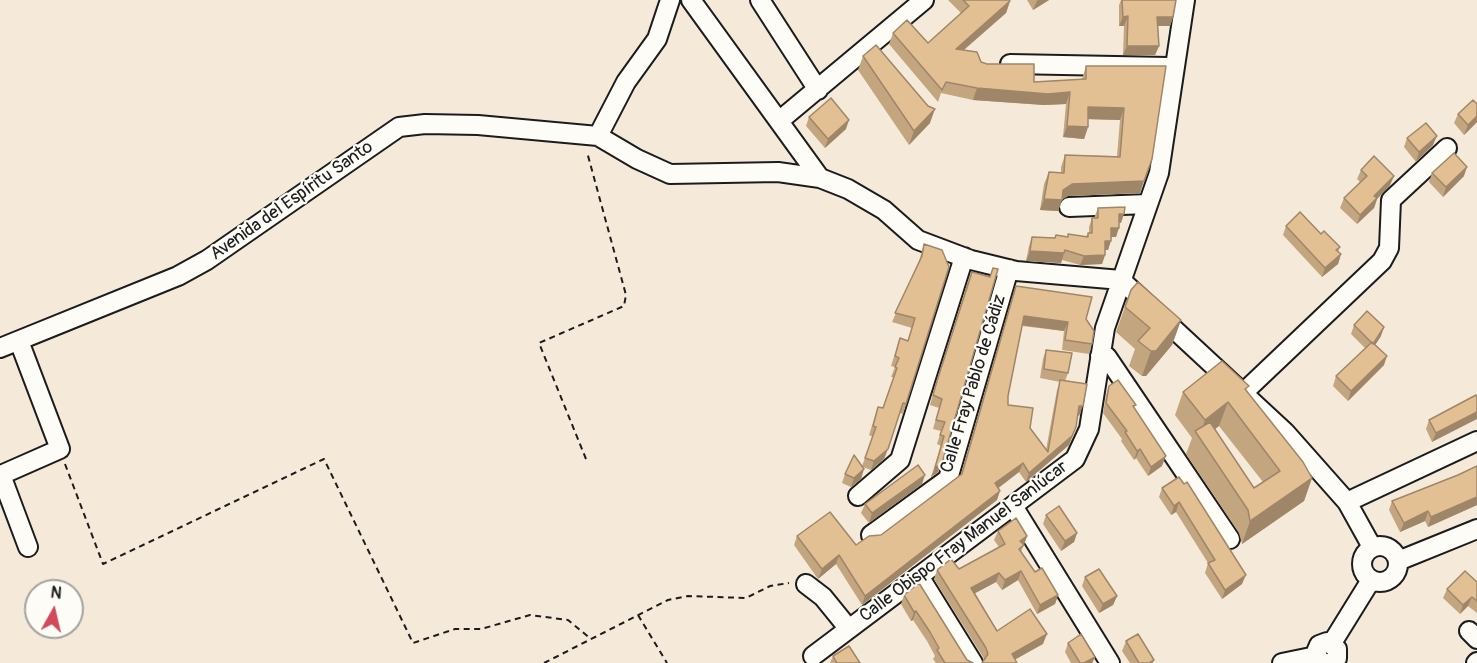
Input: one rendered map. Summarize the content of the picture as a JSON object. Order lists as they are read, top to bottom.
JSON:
{
  "streets": {
    "street": ["Avenida del Espíritu Santo", "Calle Fray Pablo de Cádiz", "Calle Obispo Fray Manuel Sanlúcar"]
  },
  "north": "top"
}
